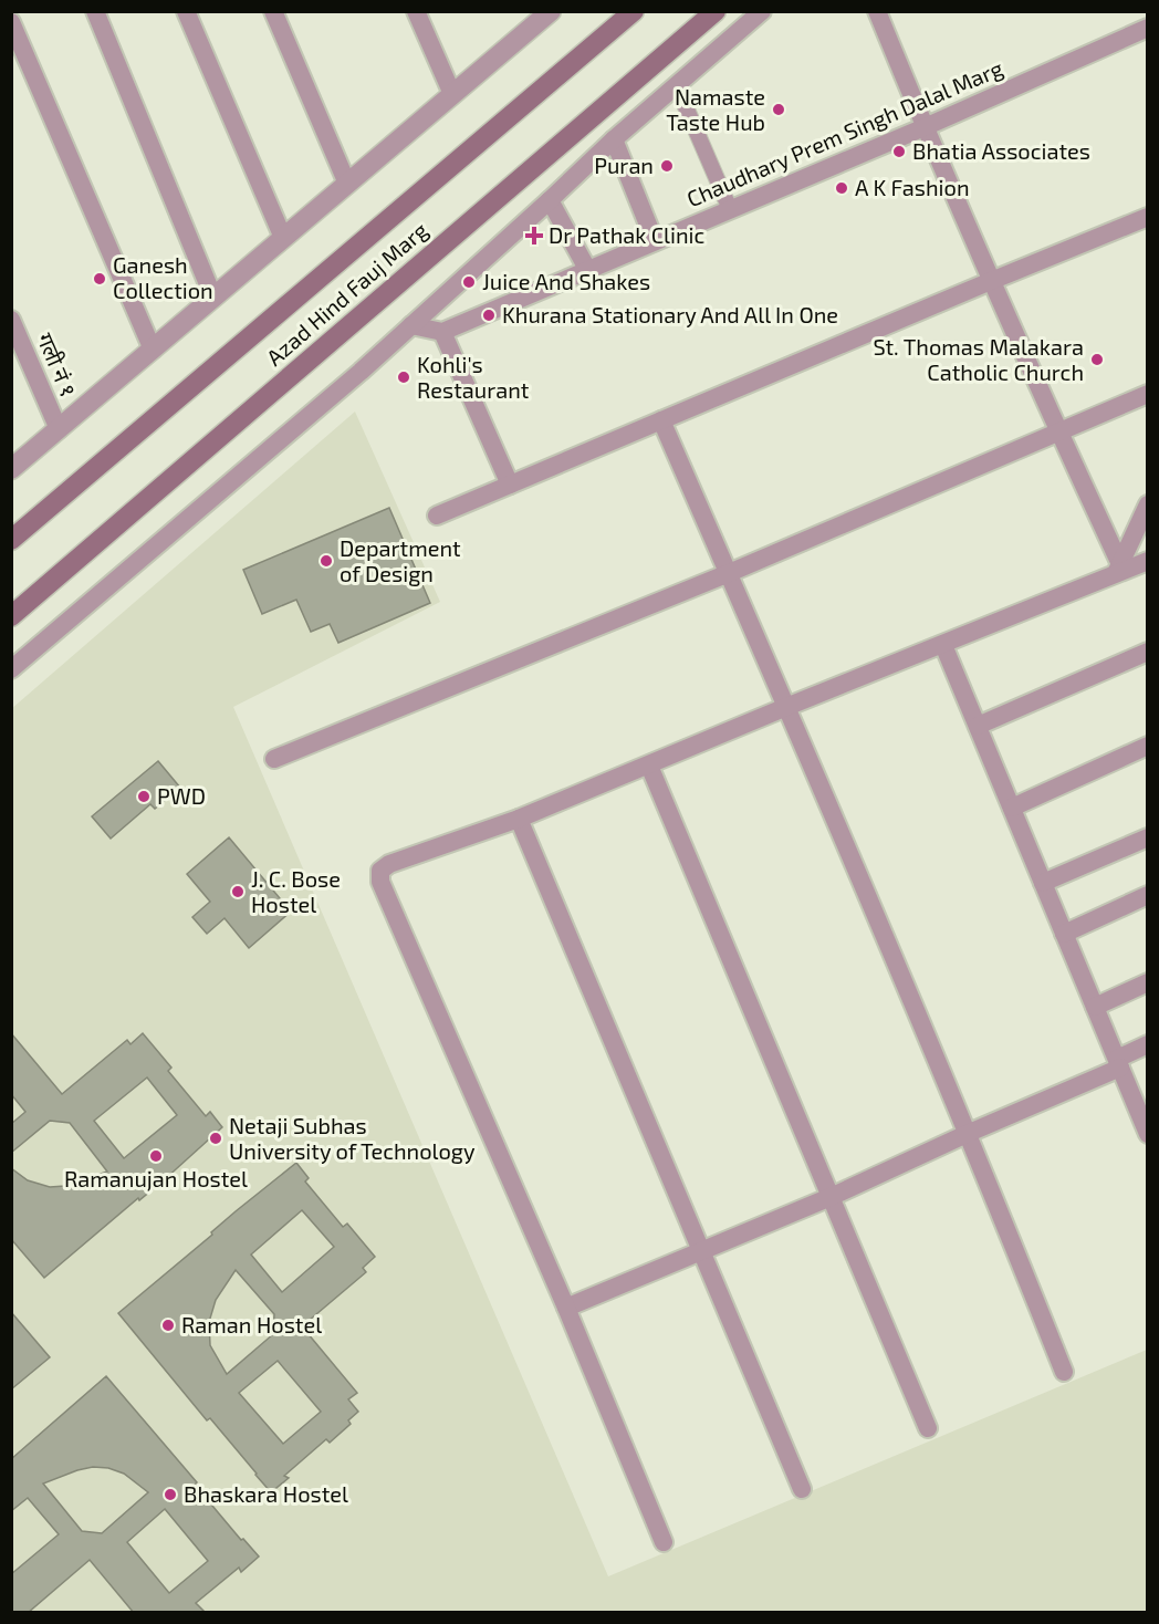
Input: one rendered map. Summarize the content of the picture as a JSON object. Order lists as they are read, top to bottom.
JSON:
{
  "streets": {
    "main road": ["Azad Hind Fauj Marg"],
    "street": ["Chaudhary Prem Singh Dalal Marg", "गली नं १"]
  },
  "places": {
    "other": [
      "Namaste Taste Hub",
      "Bhatia Associates",
      "Puran",
      "A K Fashion",
      "Ganesh Collection",
      "Juice And Shakes",
      "Khurana Stationary And All In One",
      "St. Thomas Malakara Catholic Church",
      "Kohli's Restaurant",
      "Department of Design",
      "PWD",
      "J. C. Bose Hostel",
      "Netaji Subhas University of Technology",
      "Ramanujan Hostel",
      "Raman Hostel",
      "Bhaskara Hostel"
    ],
    "health": ["Dr Pathak Clinic"]
  }
}
